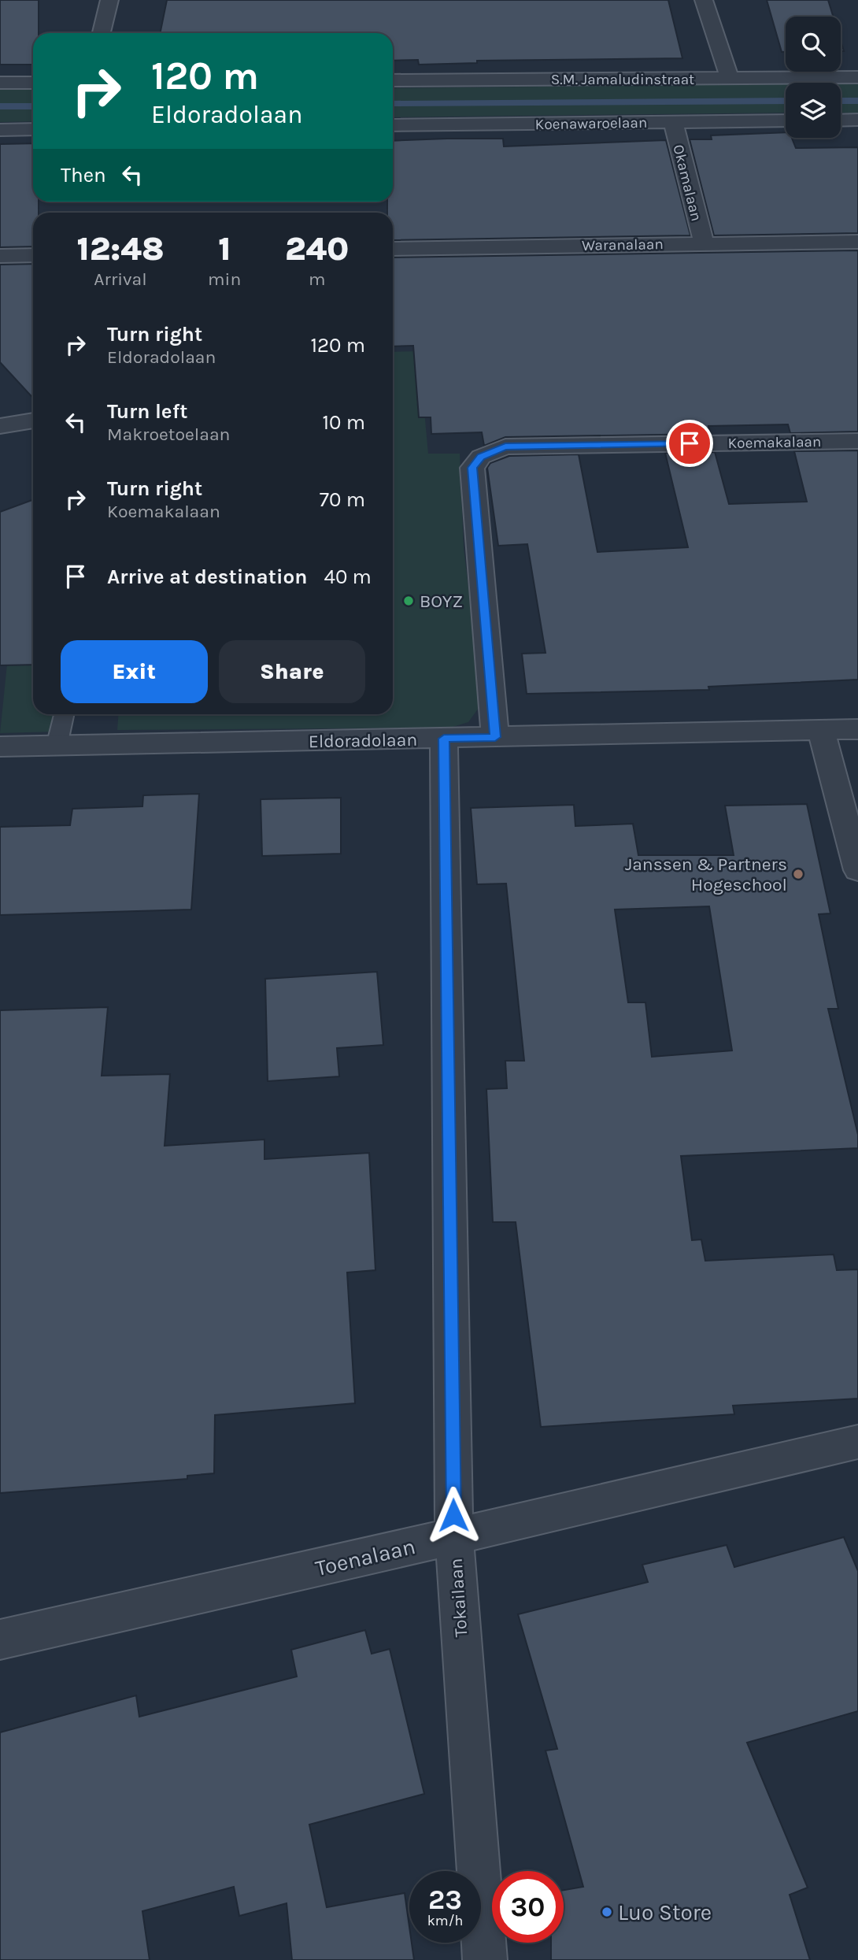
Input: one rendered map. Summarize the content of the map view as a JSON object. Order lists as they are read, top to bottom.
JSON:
{
  "streets": {
    "street": [
      "S.M. Jamaludinstraat",
      "Koenawaroelaan",
      "Okamalaan",
      "Waranalaan",
      "Koemakalaan",
      "Eldoradolaan",
      "Toenalaan",
      "Tokailaan"
    ]
  },
  "crossings": [
    ["Koenawaroelaan", "Okamalaan"],
    ["Okamalaan", "Waranalaan"],
    ["Koemakalaan", "Eldoradolaan"],
    ["Eldoradolaan", "Tokailaan"],
    ["Toenalaan", "Tokailaan"]
  ],
  "places": ["BOYZ", "Janssen & Partners Hogeschool", "Luo Store"],
  "page": {
    "turn": ["120 m", "Eldoradolaan"],
    "then": "Then",
    "eta": [
      "12:48",
      "Arrival",
      "1",
      "min",
      "240",
      "m"
    ],
    "list": [
      {
        "name": "Turn right",
        "note": "Eldoradolaan",
        "value": "120 m"
      },
      {
        "name": "Turn left",
        "note": "Makroetoelaan",
        "value": "10 m"
      },
      {
        "name": "Turn right",
        "note": "Koemakalaan",
        "value": "70 m"
      },
      {
        "name": "Arrive at destination",
        "value": "40 m"
      }
    ],
    "buttons": ["Exit", "Share"],
    "speed": "23 km/h",
    "limit": "30"
  }
}
